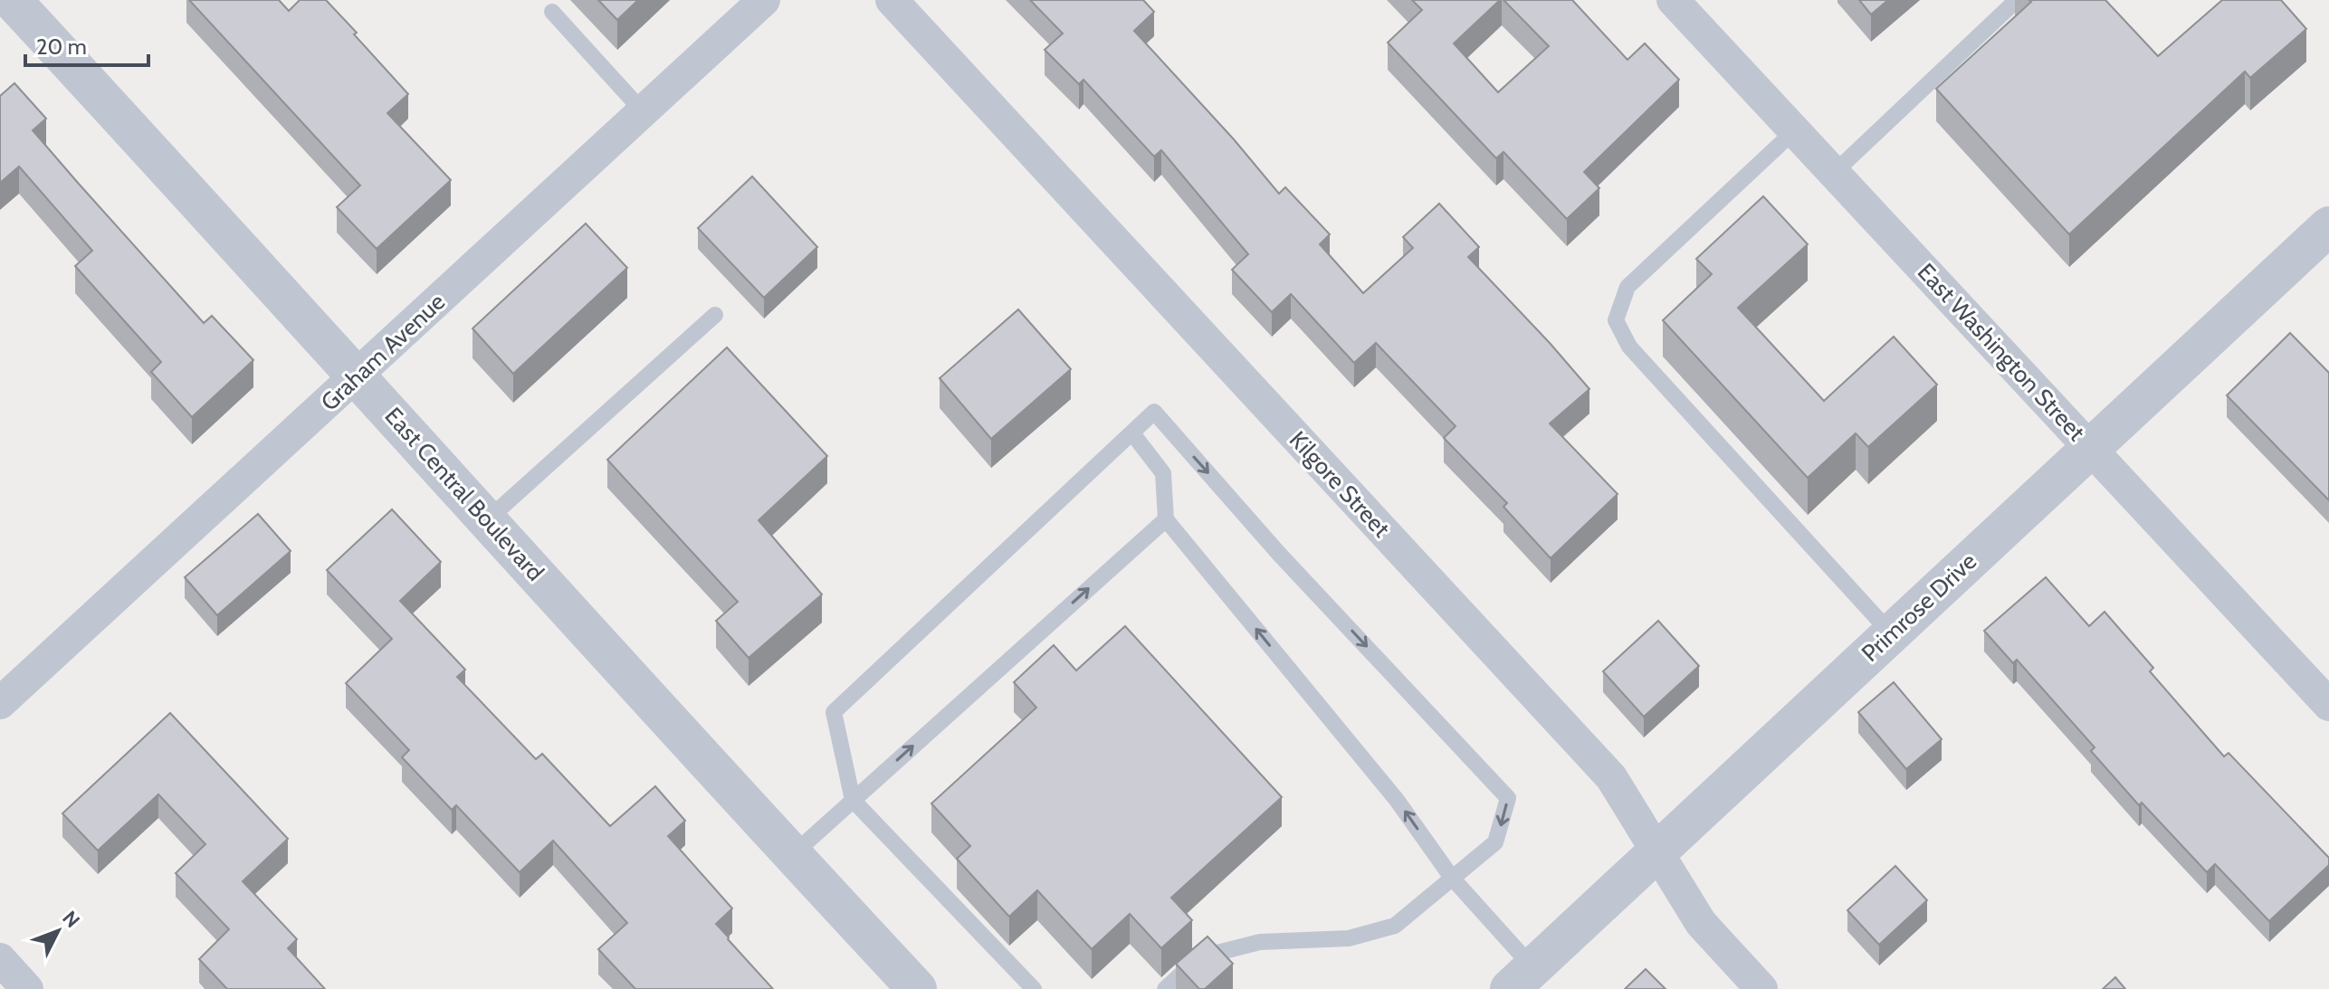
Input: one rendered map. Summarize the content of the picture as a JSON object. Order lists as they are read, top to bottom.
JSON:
{
  "streets": {
    "street": [
      "Graham Avenue",
      "East Washington Street",
      "Kilgore Street",
      "East Central Boulevard",
      "Primrose Drive"
    ]
  },
  "crossings": [
    ["Graham Avenue", "East Central Boulevard"],
    ["East Washington Street", "Primrose Drive"],
    ["Kilgore Street", "Primrose Drive"]
  ],
  "scale_bar": "20 m",
  "north": "top right"
}
